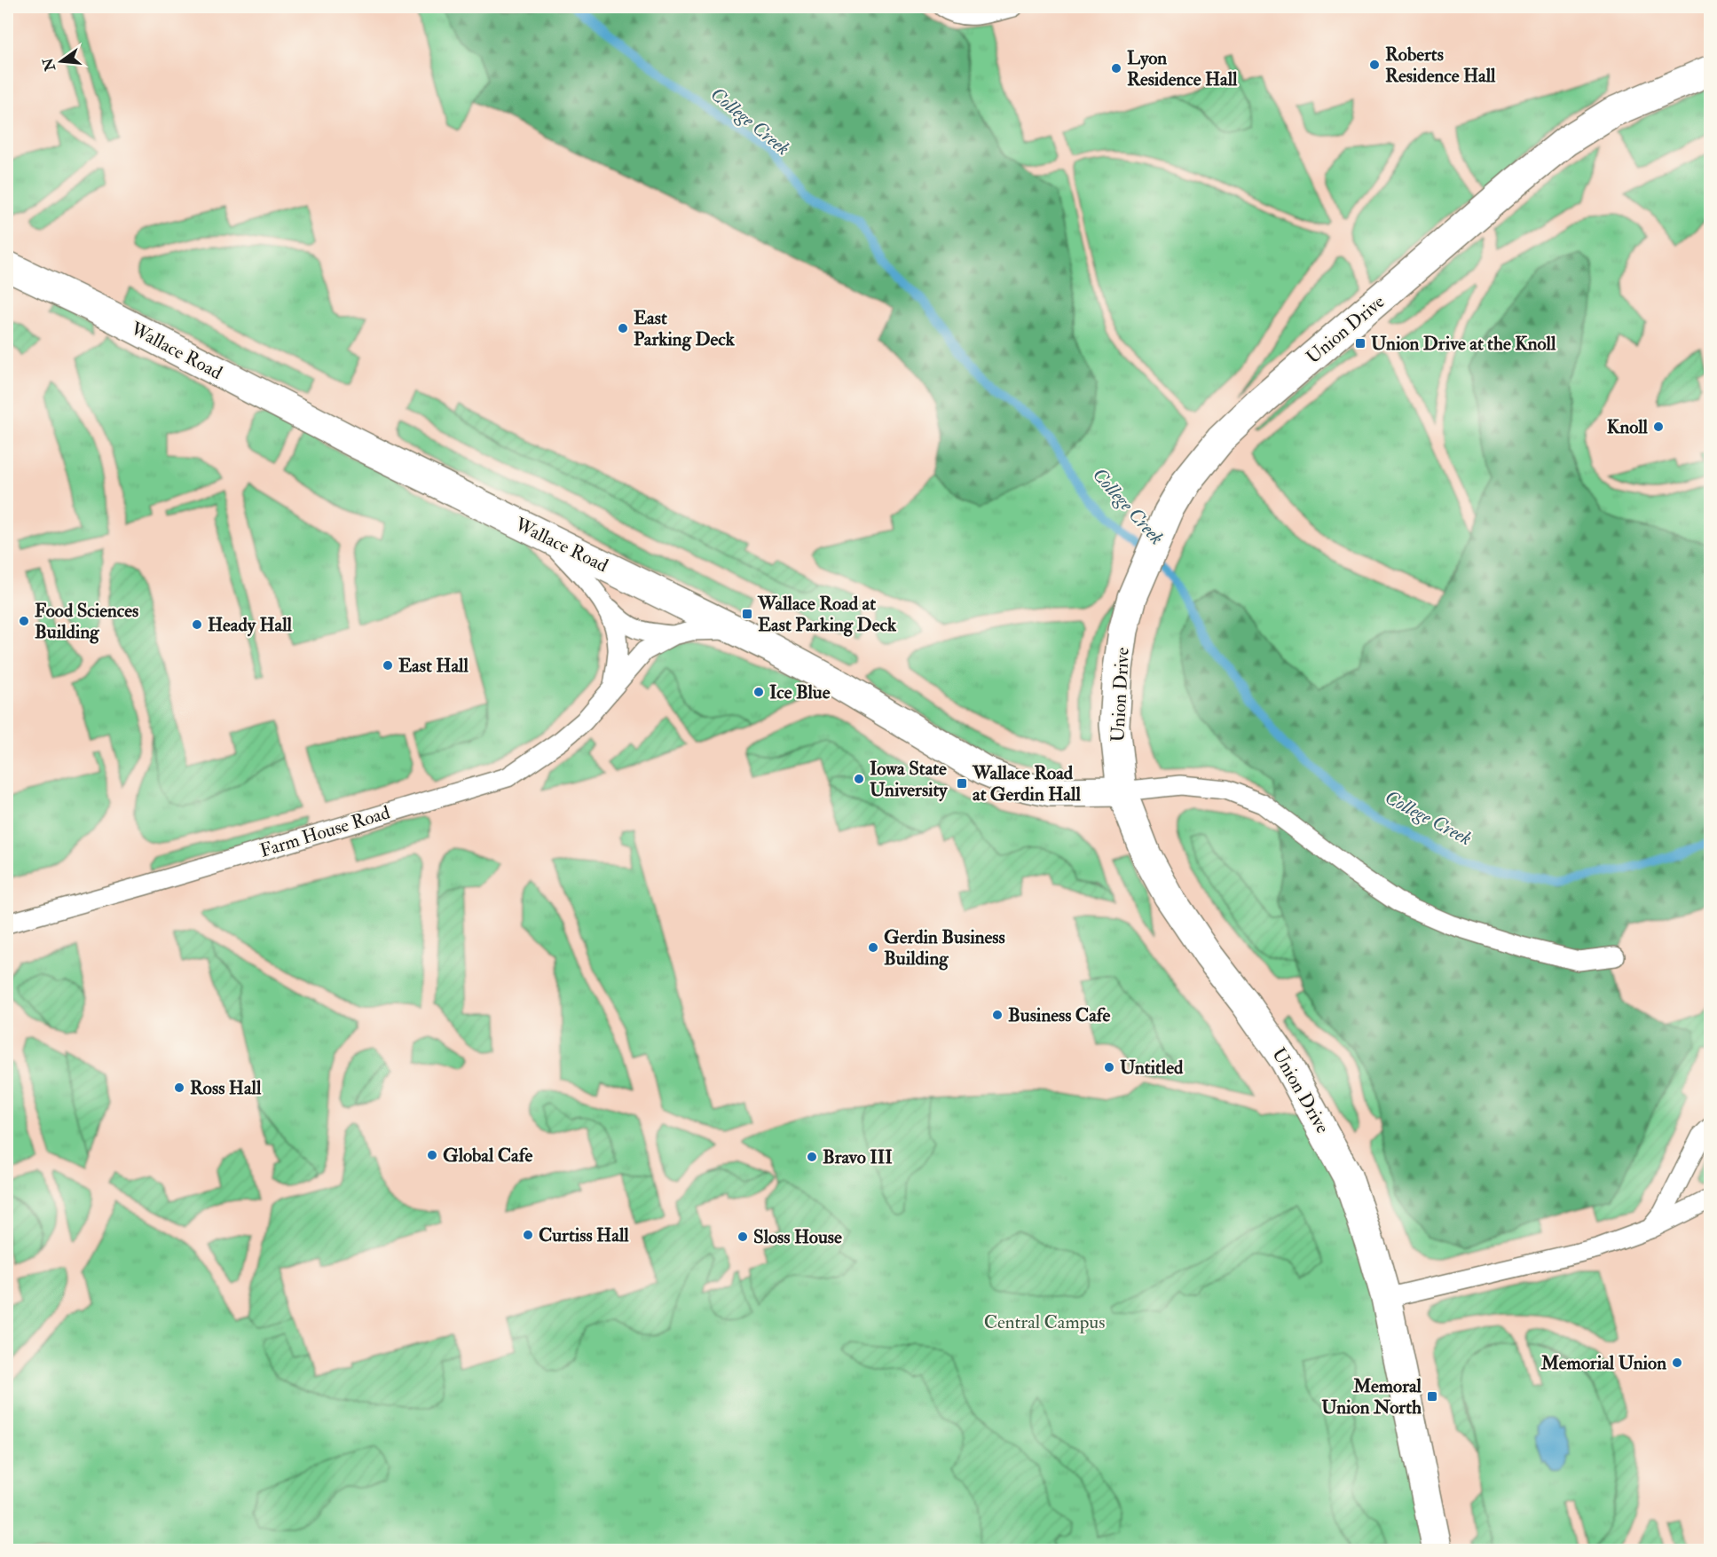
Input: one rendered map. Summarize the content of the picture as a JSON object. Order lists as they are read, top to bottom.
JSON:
{
  "streets": {
    "street": ["Union Drive", "Wallace Road"],
    "lane": ["Farm House Road"]
  },
  "crossings": [
    ["Union Drive", "Wallace Road"],
    ["Wallace Road", "Farm House Road"]
  ],
  "water": ["College Creek"],
  "parks": ["Central Campus"],
  "places": {
    "other": [
      "Roberts Residence Hall",
      "Lyon Residence Hall",
      "East Parking Deck",
      "Knoll",
      "Food Sciences Building",
      "Heady Hall",
      "East Hall",
      "Ice Blue",
      "Iowa State University",
      "Gerdin Business Building",
      "Business Cafe",
      "Untitled",
      "Ross Hall",
      "Global Cafe",
      "Bravo III",
      "Curtiss Hall",
      "Sloss House",
      "Memorial Union"
    ],
    "transit": [
      "Union Drive at the Knoll",
      "Wallace Road at East Parking Deck",
      "Wallace Road at Gerdin Hall",
      "Memoral Union North"
    ]
  },
  "north": "left"
}
